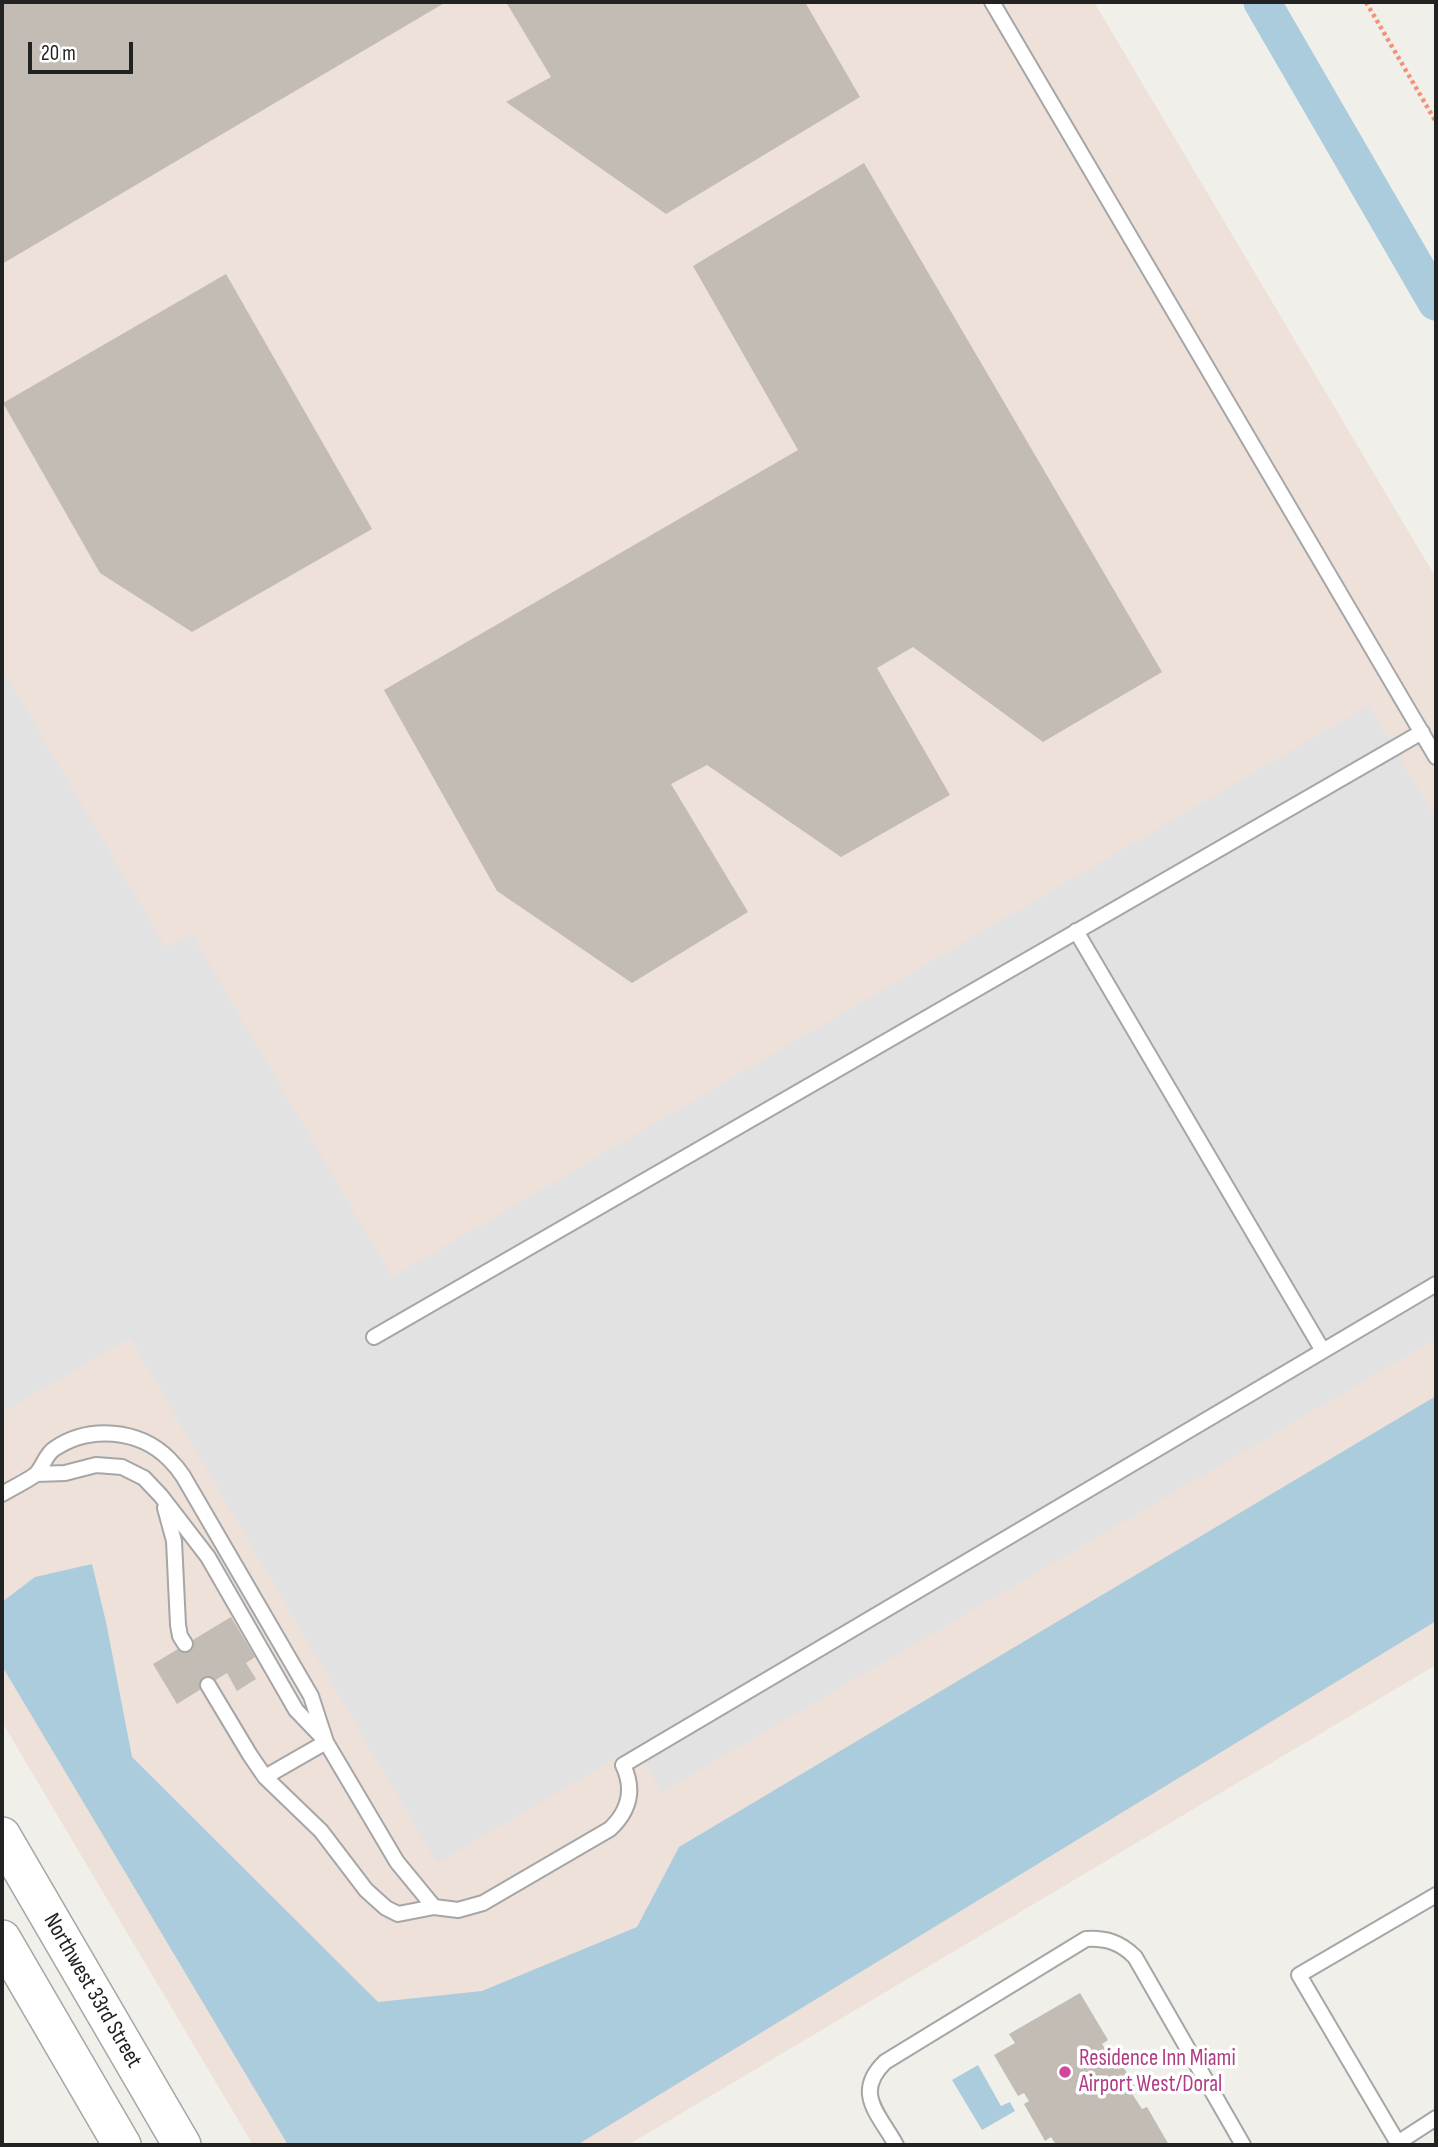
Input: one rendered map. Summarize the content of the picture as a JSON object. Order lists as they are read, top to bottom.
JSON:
{
  "streets": {
    "street": ["Northwest 33rd Street"]
  },
  "places": ["Residence Inn Miami Airport West/Doral"],
  "scale_bar": "20 m"
}
